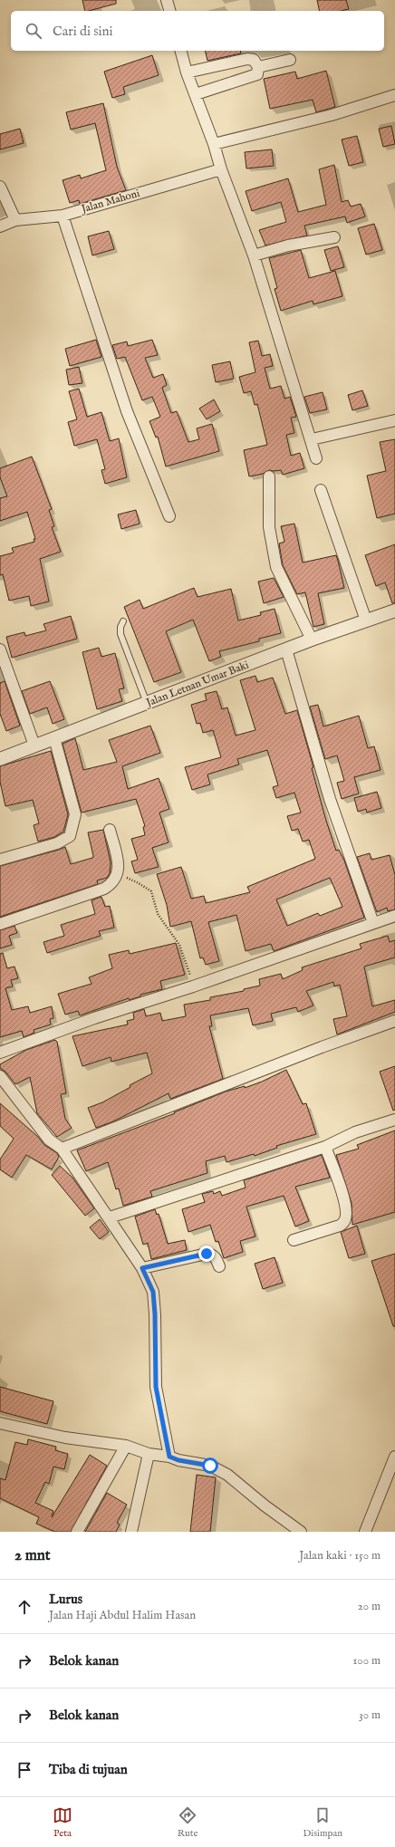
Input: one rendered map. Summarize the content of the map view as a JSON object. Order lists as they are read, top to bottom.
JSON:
{
  "streets": {
    "street": ["Jalan Mahoni", "Jalan Letnan Umar Baki"]
  },
  "page": {
    "search": "Cari di sini",
    "heading": ["2 mnt", "Jalan kaki · 150 m"],
    "list": [
      ["Lurus", "Jalan Haji Abdul Halim Hasan", "20 m"],
      ["Belok kanan", "100 m"],
      ["Belok kanan", "30 m"],
      "Tiba di tujuan"
    ],
    "nav": ["Peta", "Rute", "Disimpan"]
  }
}
